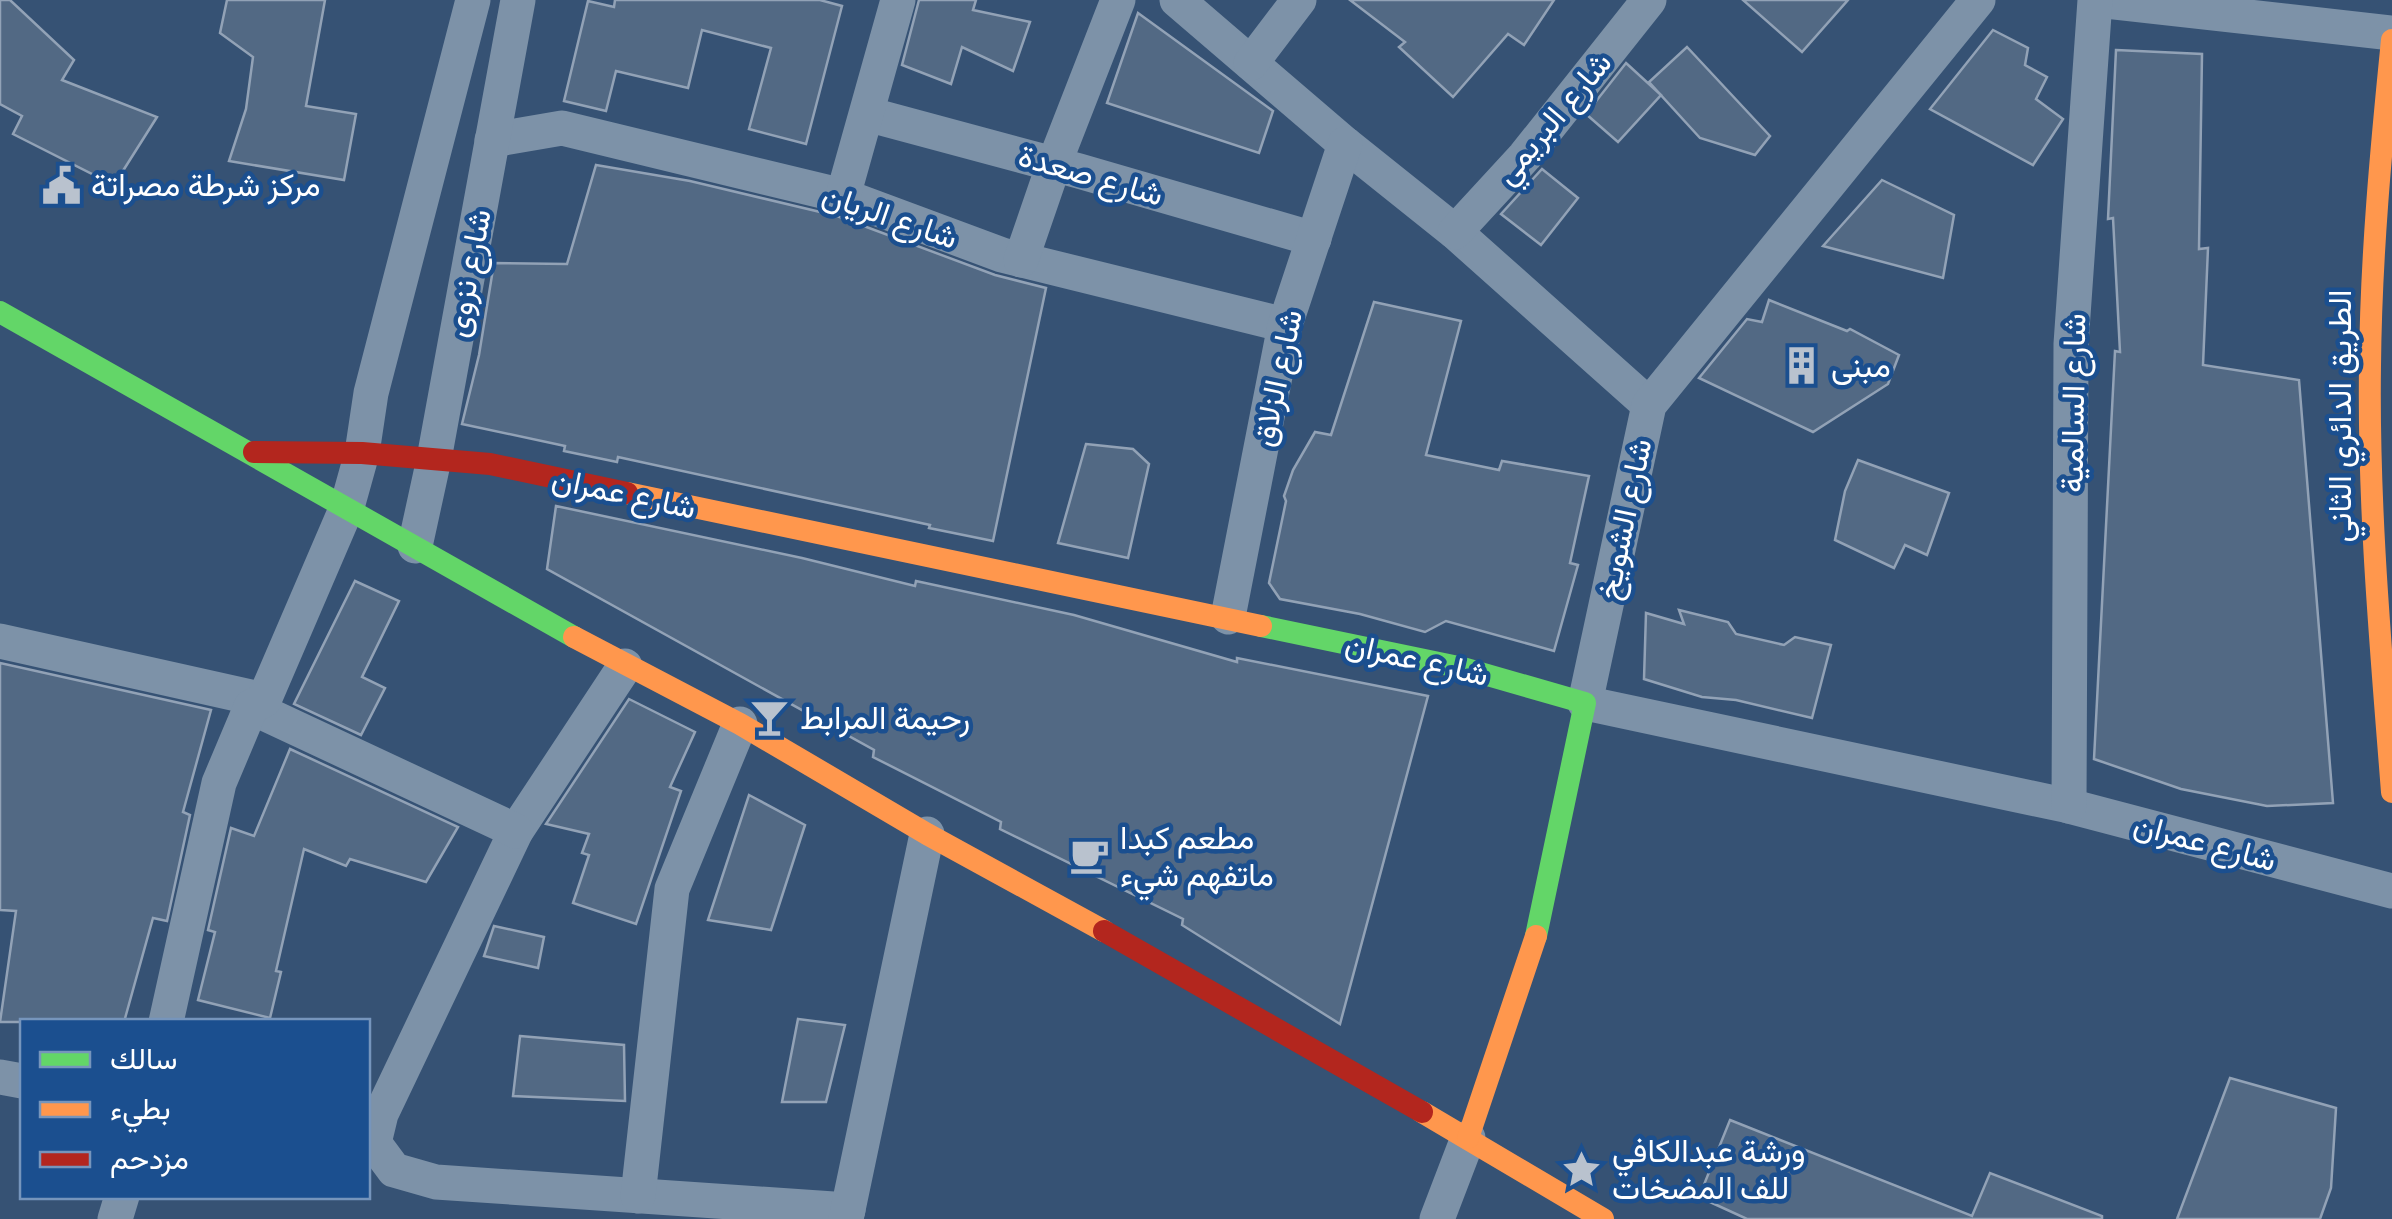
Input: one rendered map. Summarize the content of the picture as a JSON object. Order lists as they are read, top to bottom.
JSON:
{
  "streets": {
    "main road": ["الطريق الدائري الثاني", "شارع عمران", "شارع الشويخ"],
    "street": [
      "شارع البريمي",
      "شارع صعدة",
      "شارع الريان",
      "شارع نزوى",
      "شارع الزلاق",
      "شارع السالمية"
    ]
  },
  "crossings": [
    ["شارع صعدة", "شارع الزلاق"],
    ["شارع الريان", "شارع نزوى"],
    ["شارع الريان", "شارع الزلاق"],
    ["شارع نزوى", "شارع عمران"],
    ["شارع الزلاق", "شارع عمران"],
    ["شارع السالمية", "شارع عمران"],
    ["شارع عمران", "شارع الشويخ"]
  ],
  "places": {
    "public building": ["مركز شرطة مصراتة"],
    "building": ["مبنى"],
    "bar": ["رحيمة المرابط"],
    "cafe": ["مطعم كبدا ماتفهم شيء"],
    "place": ["ورشة عبدالكافي للف المضخات"]
  },
  "legend": ["سالك", "بطيء", "مزدحم"]
}
